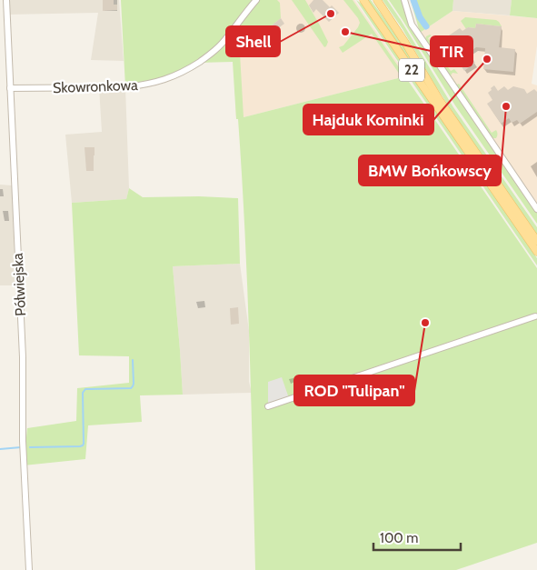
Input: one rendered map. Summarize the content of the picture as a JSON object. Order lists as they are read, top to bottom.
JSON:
{
  "streets": {
    "main road": ["22"],
    "street": ["Skowronkowa", "Półwiejska"]
  },
  "crossings": [
    ["Skowronkowa", "Półwiejska"]
  ],
  "places": [
    "Shell",
    "TIR",
    "Hajduk Kominki",
    "BMW Bońkowscy",
    "ROD \"Tulipan\""
  ],
  "scale_bar": "100 m"
}
